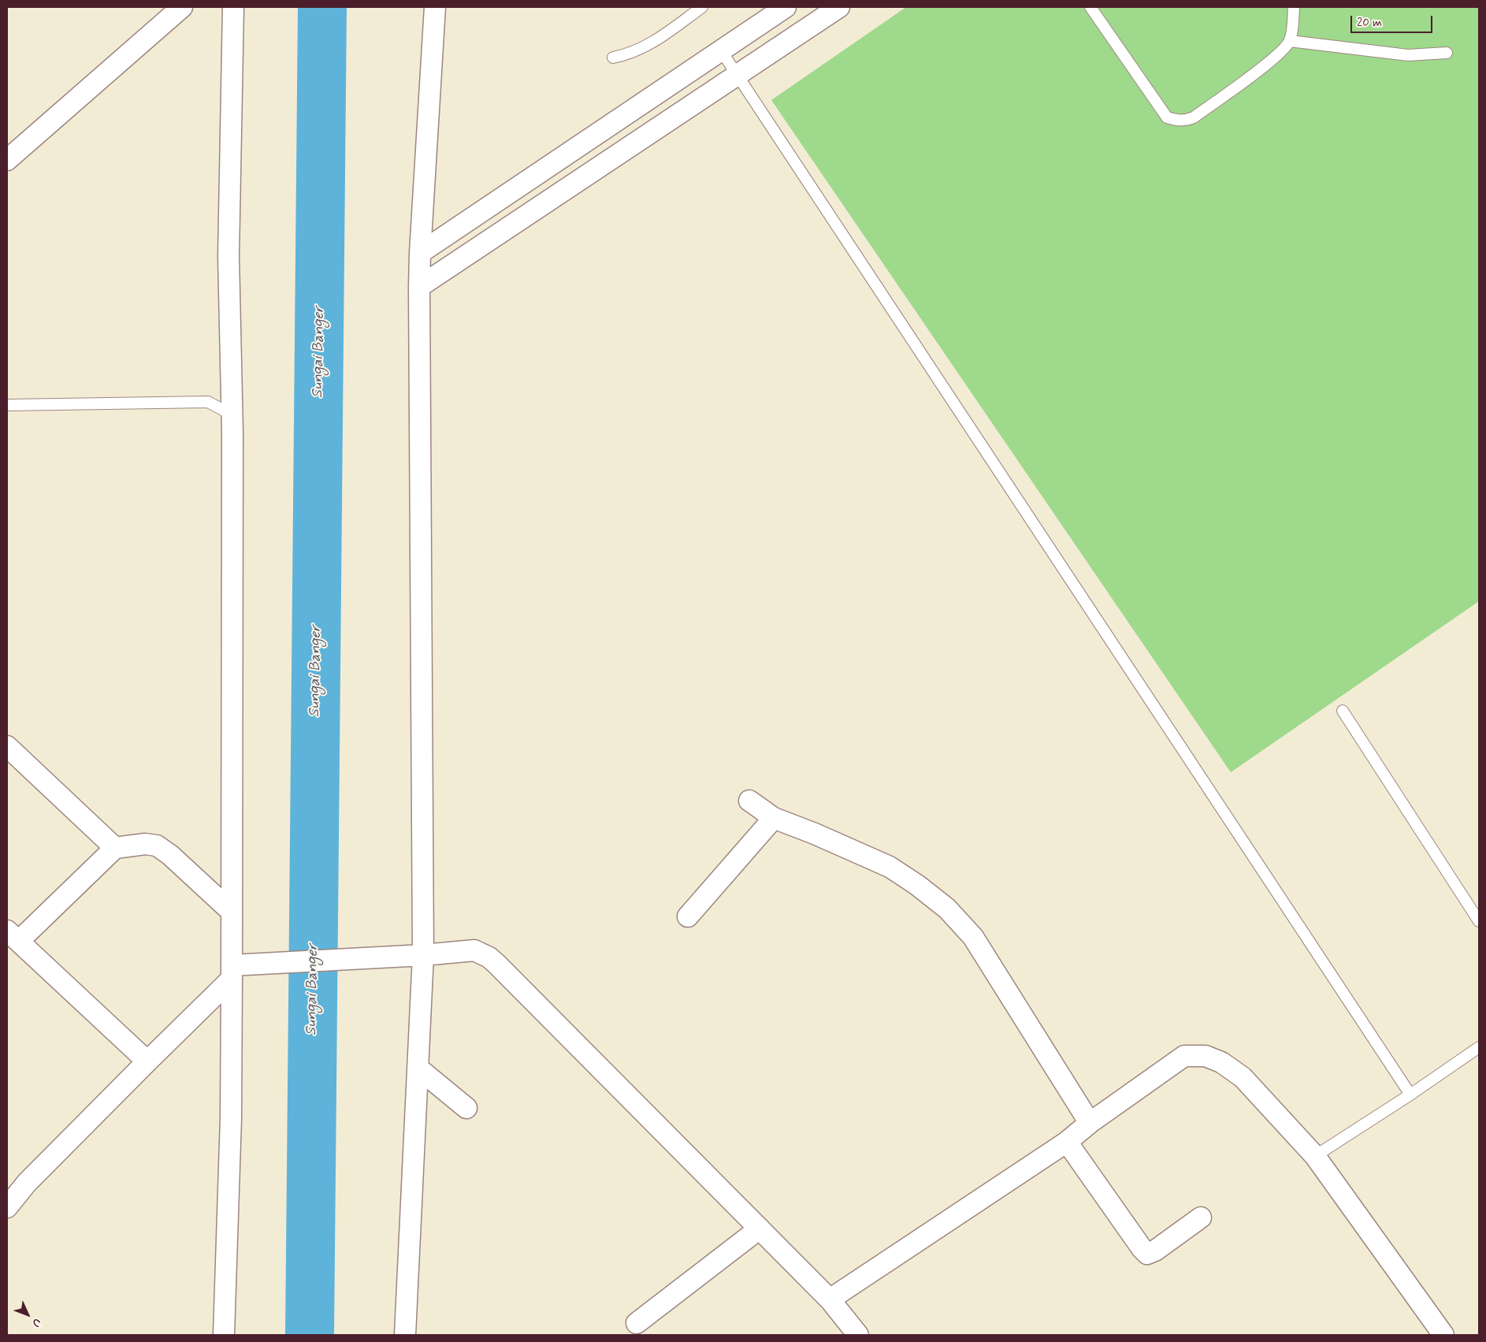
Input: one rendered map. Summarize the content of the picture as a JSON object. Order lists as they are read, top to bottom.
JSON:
{
  "water": ["Sungai Banger"],
  "scale_bar": "20 m",
  "north": "bottom right"
}
